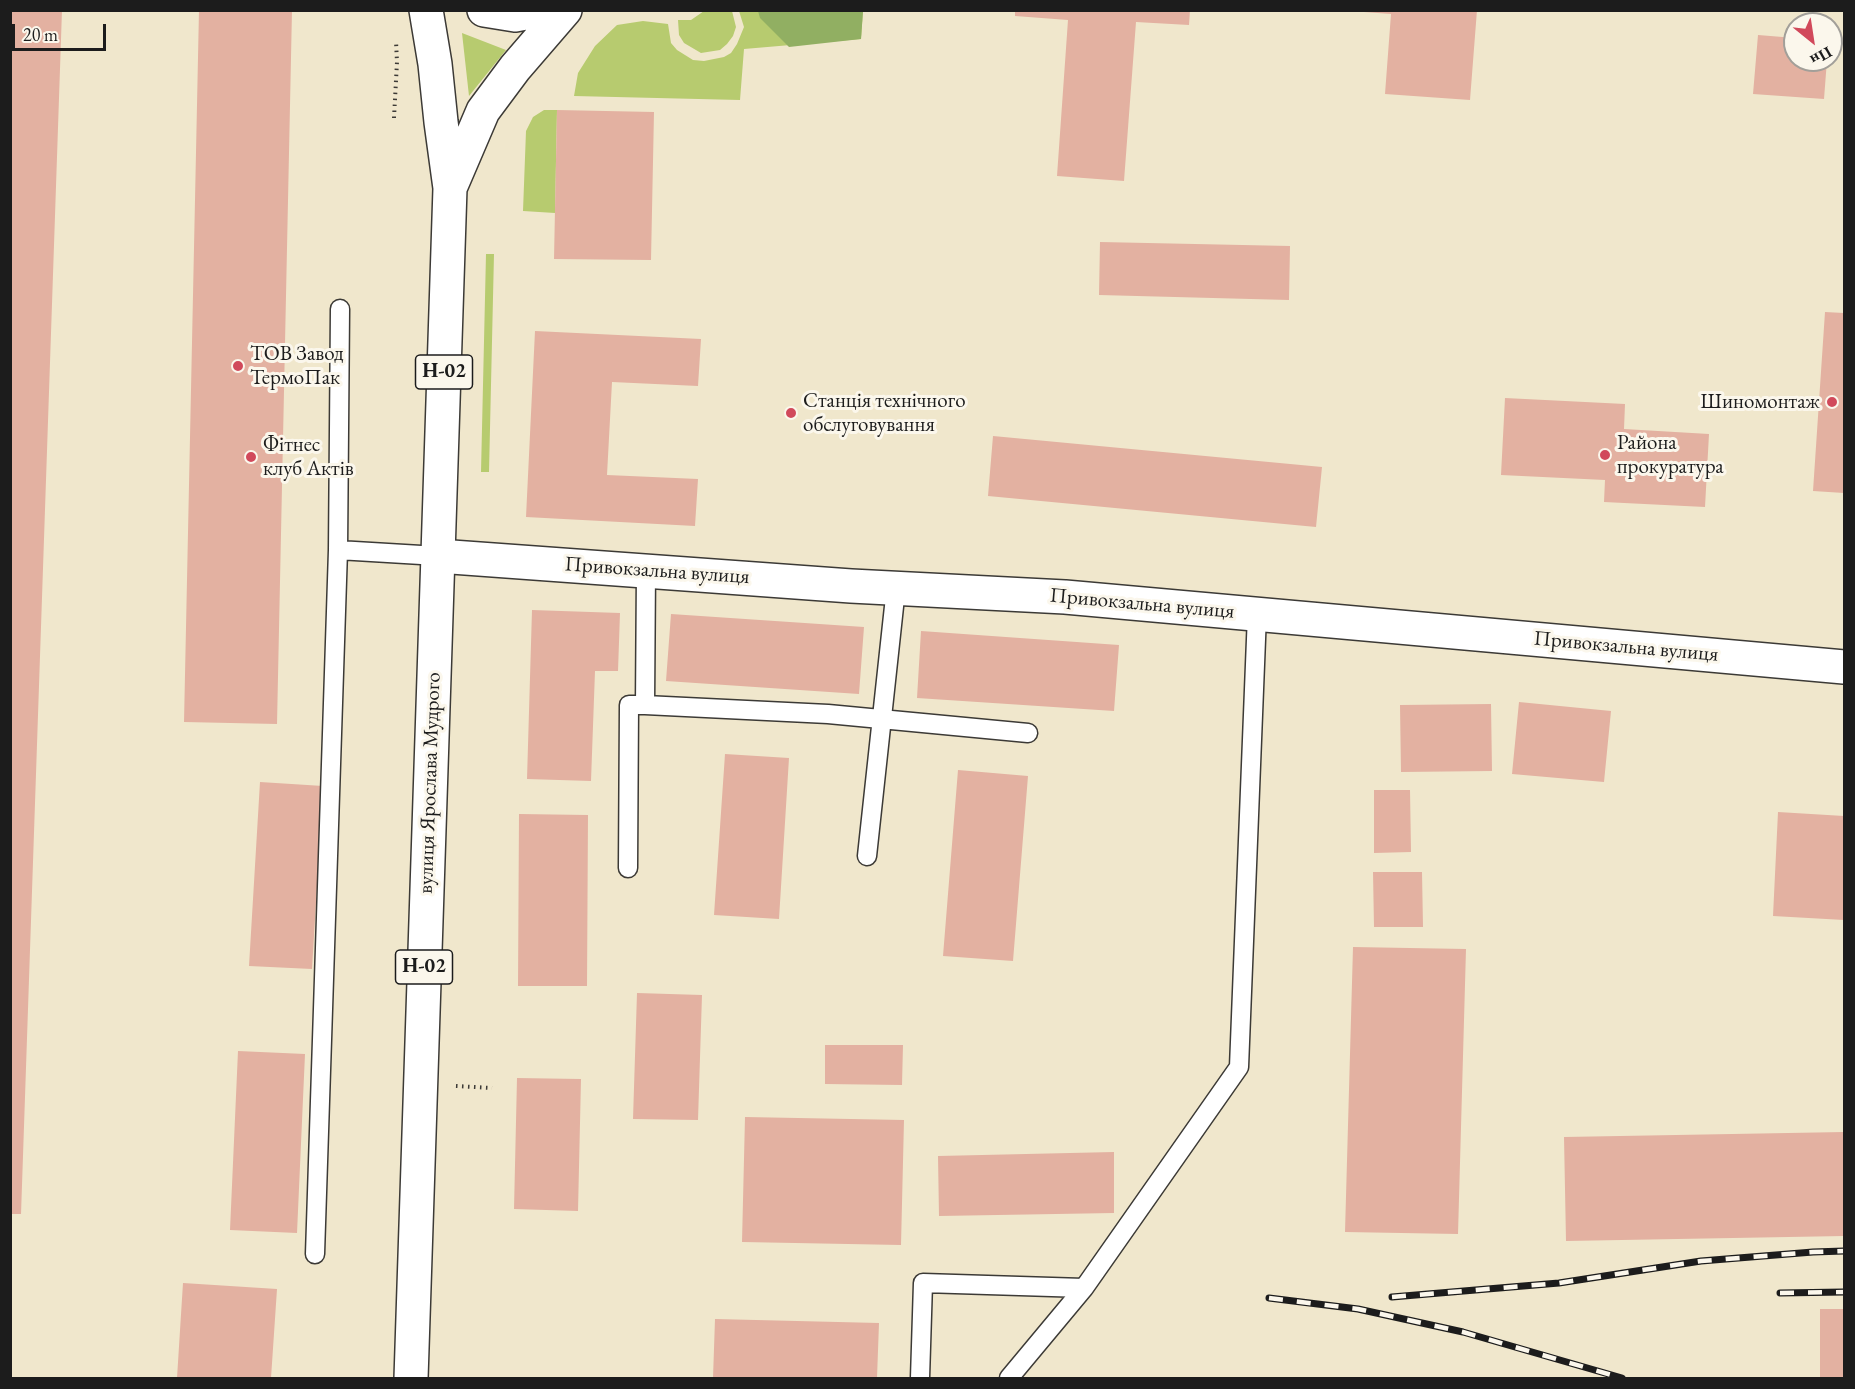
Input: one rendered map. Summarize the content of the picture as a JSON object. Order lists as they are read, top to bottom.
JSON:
{
  "streets": {
    "main road": ["Н-02", "Привокзальна вулиця", "вулиця Ярослава Мудрого"]
  },
  "crossings": [
    ["Привокзальна вулиця", "вулиця Ярослава Мудрого"]
  ],
  "places": [
    "ТОВ Завод ТермоПак",
    "Шиномонтаж",
    "Станція технічного обслуговування",
    "Района прокуратура",
    "Фітнес клуб Актів"
  ],
  "scale_bar": "20 m",
  "north": "bottom right"
}
